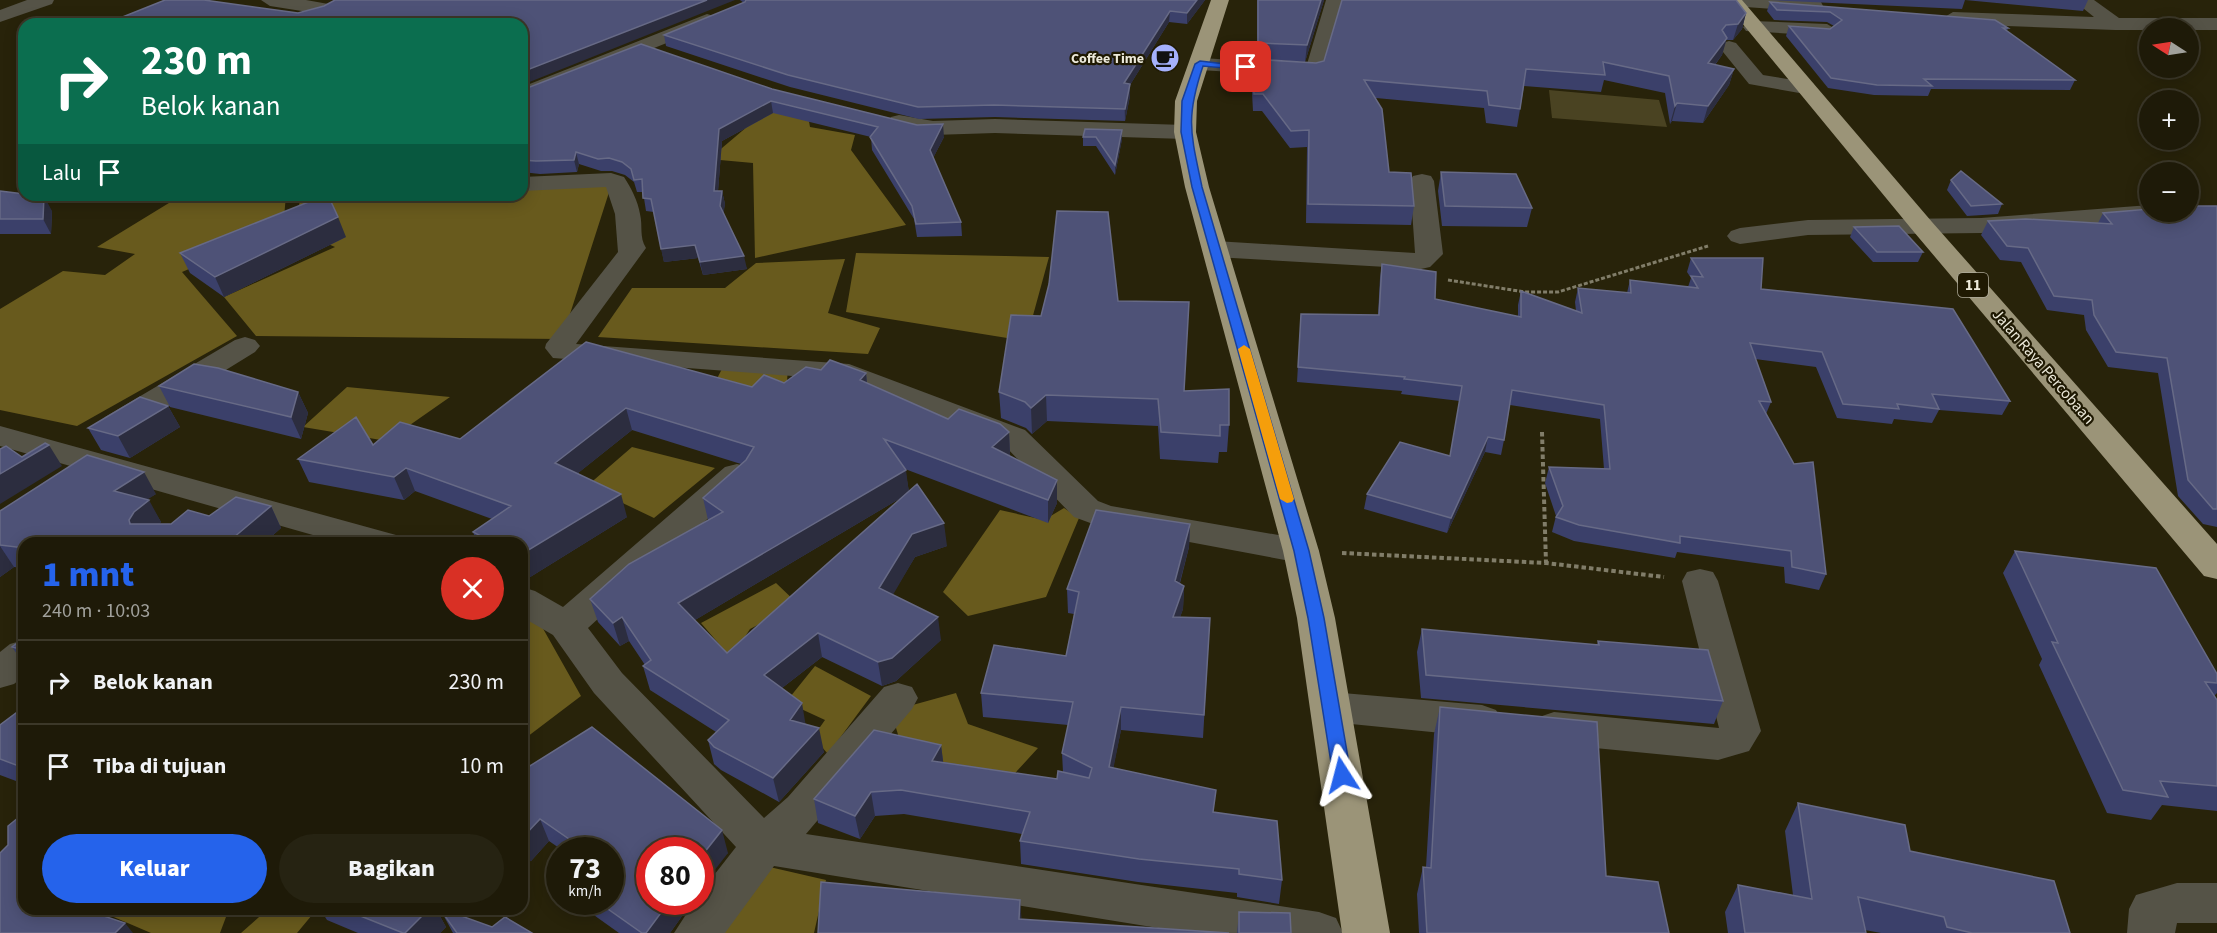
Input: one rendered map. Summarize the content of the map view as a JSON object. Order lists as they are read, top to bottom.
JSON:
{
  "streets": {
    "highway": ["11", "Jalan Raya Percobaan"]
  },
  "places": {
    "cafe": ["Coffee Time"]
  },
  "north": "left",
  "page": {
    "map_buttons": ["+", "−"],
    "turn": ["230 m", "Belok kanan"],
    "then": "Lalu",
    "heading": ["1 mnt", "240 m · 10:03"],
    "list": [
      {
        "name": "Belok kanan",
        "value": "230 m"
      },
      {
        "name": "Tiba di tujuan",
        "value": "10 m"
      }
    ],
    "buttons": ["Keluar", "Bagikan"],
    "speed": "73 km/h",
    "limit": "80"
  }
}
